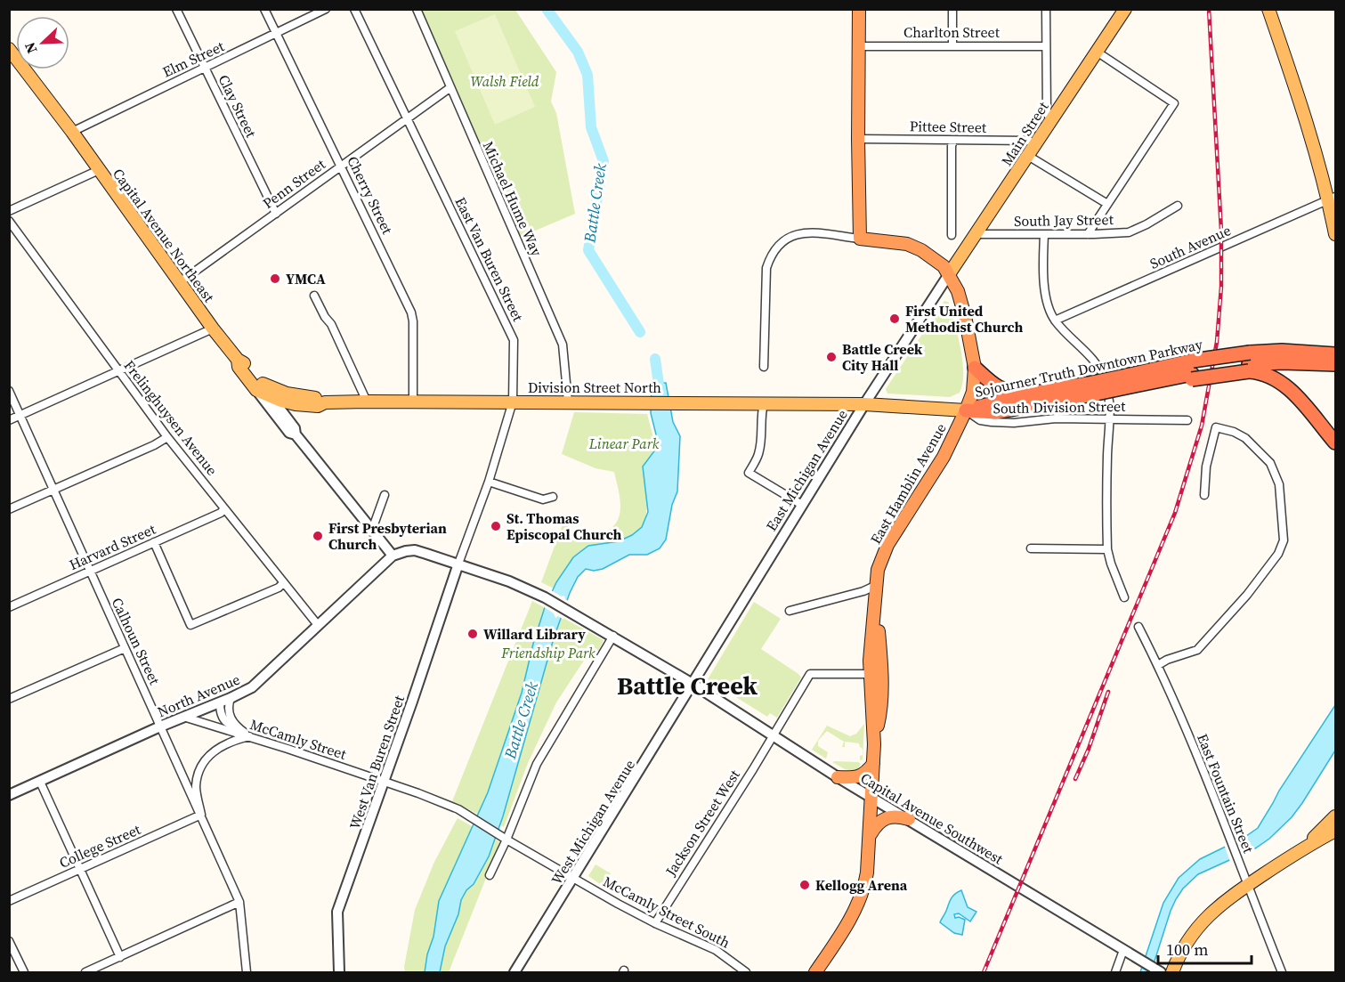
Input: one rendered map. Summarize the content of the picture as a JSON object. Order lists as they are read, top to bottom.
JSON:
{
  "streets": {
    "highway": ["Sojourner Truth Downtown Parkway", "East Hamblin Avenue"],
    "main road": ["Main Street", "Capital Avenue Northeast", "Division Street North"],
    "street": [
      "Charlton Street",
      "Elm Street",
      "Clay Street",
      "Pittee Street",
      "Penn Street",
      "Cherry Street",
      "Michael Hume Way",
      "South Jay Street",
      "South Avenue",
      "East Van Buren Street",
      "South Division Street",
      "Frelinghuysen Avenue",
      "East Michigan Avenue",
      "Harvard Street",
      "Calhoun Street",
      "North Avenue",
      "McCamly Street",
      "West Van Buren Street",
      "East Fountain Street",
      "Capital Avenue Southwest",
      "West Michigan Avenue",
      "Jackson Street West",
      "College Street",
      "McCamly Street South"
    ]
  },
  "crossings": [
    ["Elm Street", "Clay Street"],
    ["Elm Street", "Cherry Street"],
    ["Elm Street", "Capital Avenue Northeast"],
    ["Clay Street", "Penn Street"],
    ["Pittee Street", "Main Street"],
    ["Main Street", "South Jay Street"],
    ["Main Street", "East Michigan Avenue"],
    ["Main Street", "East Hamblin Avenue"],
    ["Penn Street", "Cherry Street"],
    ["Penn Street", "Michael Hume Way"],
    ["Penn Street", "Capital Avenue Northeast"],
    ["Penn Street", "East Van Buren Street"],
    ["Cherry Street", "Division Street North"],
    ["Michael Hume Way", "Division Street North"],
    ["Capital Avenue Northeast", "Division Street North"],
    ["East Van Buren Street", "Division Street North"],
    ["East Van Buren Street", "West Van Buren Street"],
    ["Sojourner Truth Downtown Parkway", "Division Street North"],
    ["Sojourner Truth Downtown Parkway", "South Division Street"],
    ["Sojourner Truth Downtown Parkway", "East Hamblin Avenue"],
    ["Division Street North", "South Division Street"],
    ["Division Street North", "East Michigan Avenue"],
    ["Division Street North", "East Hamblin Avenue"],
    ["South Division Street", "East Hamblin Avenue"],
    ["Frelinghuysen Avenue", "Harvard Street"],
    ["Frelinghuysen Avenue", "North Avenue"],
    ["East Michigan Avenue", "East Hamblin Avenue"],
    ["East Michigan Avenue", "Capital Avenue Southwest"],
    ["East Michigan Avenue", "West Michigan Avenue"],
    ["East Hamblin Avenue", "Capital Avenue Southwest"],
    ["East Hamblin Avenue", "Jackson Street West"],
    ["Harvard Street", "Calhoun Street"],
    ["Calhoun Street", "North Avenue"],
    ["Calhoun Street", "College Street"],
    ["North Avenue", "McCamly Street"],
    ["McCamly Street", "West Van Buren Street"],
    ["McCamly Street", "West Michigan Avenue"],
    ["McCamly Street", "McCamly Street South"],
    ["Capital Avenue Southwest", "West Michigan Avenue"],
    ["Capital Avenue Southwest", "Jackson Street West"],
    ["West Michigan Avenue", "McCamly Street South"],
    ["Jackson Street West", "McCamly Street South"]
  ],
  "districts": ["Battle Creek"],
  "water": ["Battle Creek"],
  "parks": ["Walsh Field", "Linear Park", "Friendship Park"],
  "places": [
    "YMCA",
    "First United Methodist Church",
    "Battle Creek City Hall",
    "St. Thomas Episcopal Church",
    "First Presbyterian Church",
    "Willard Library",
    "Kellogg Arena"
  ],
  "scale_bar": "100 m",
  "north": "bottom left"
}
